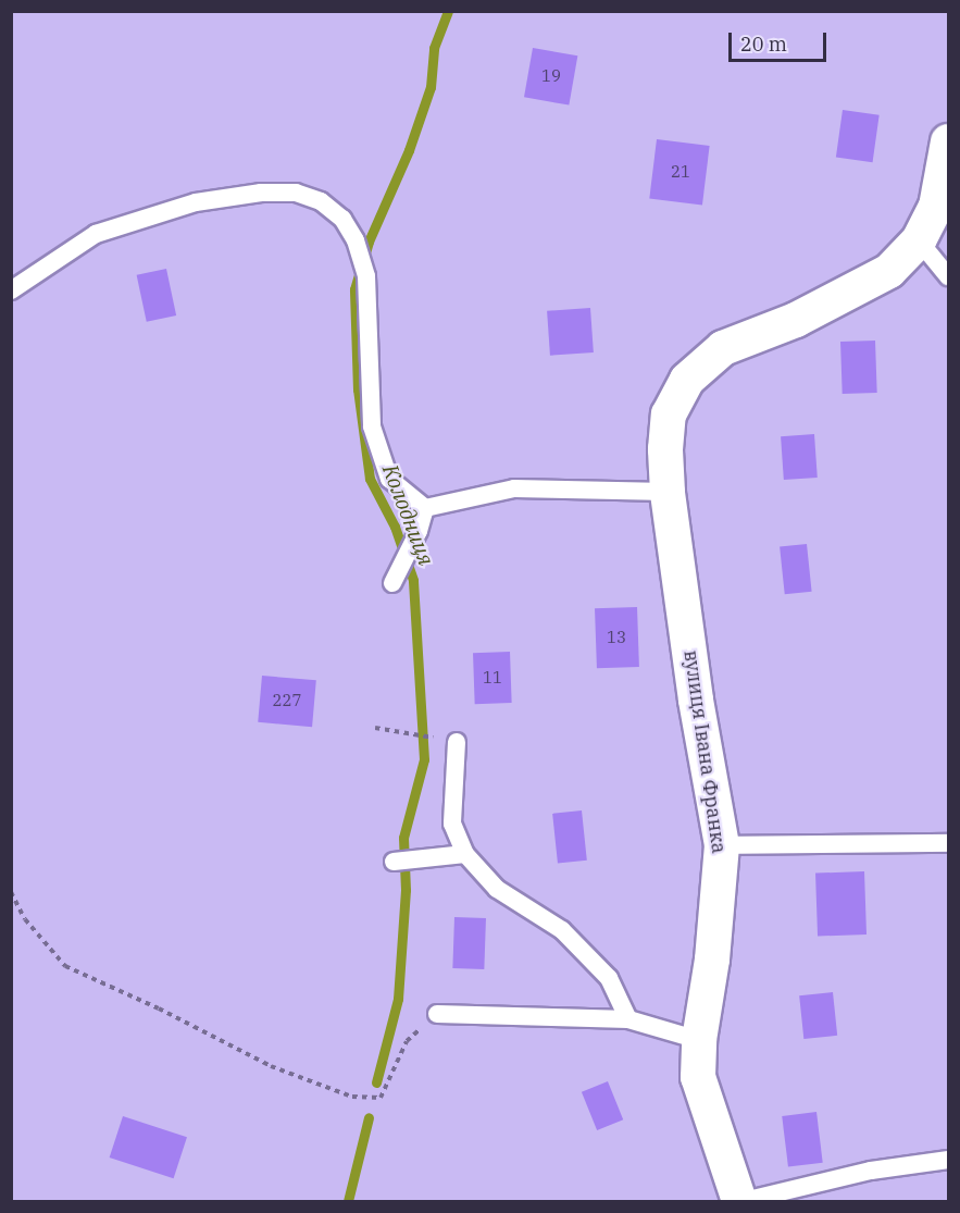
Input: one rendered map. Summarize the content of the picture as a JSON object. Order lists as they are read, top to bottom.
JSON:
{
  "streets": {
    "street": ["вулиця Івана Франка"]
  },
  "water": ["Колодниця"],
  "house_numbers": [
    "19",
    "21",
    "13",
    "11",
    "227"
  ],
  "scale_bar": "20 m"
}
